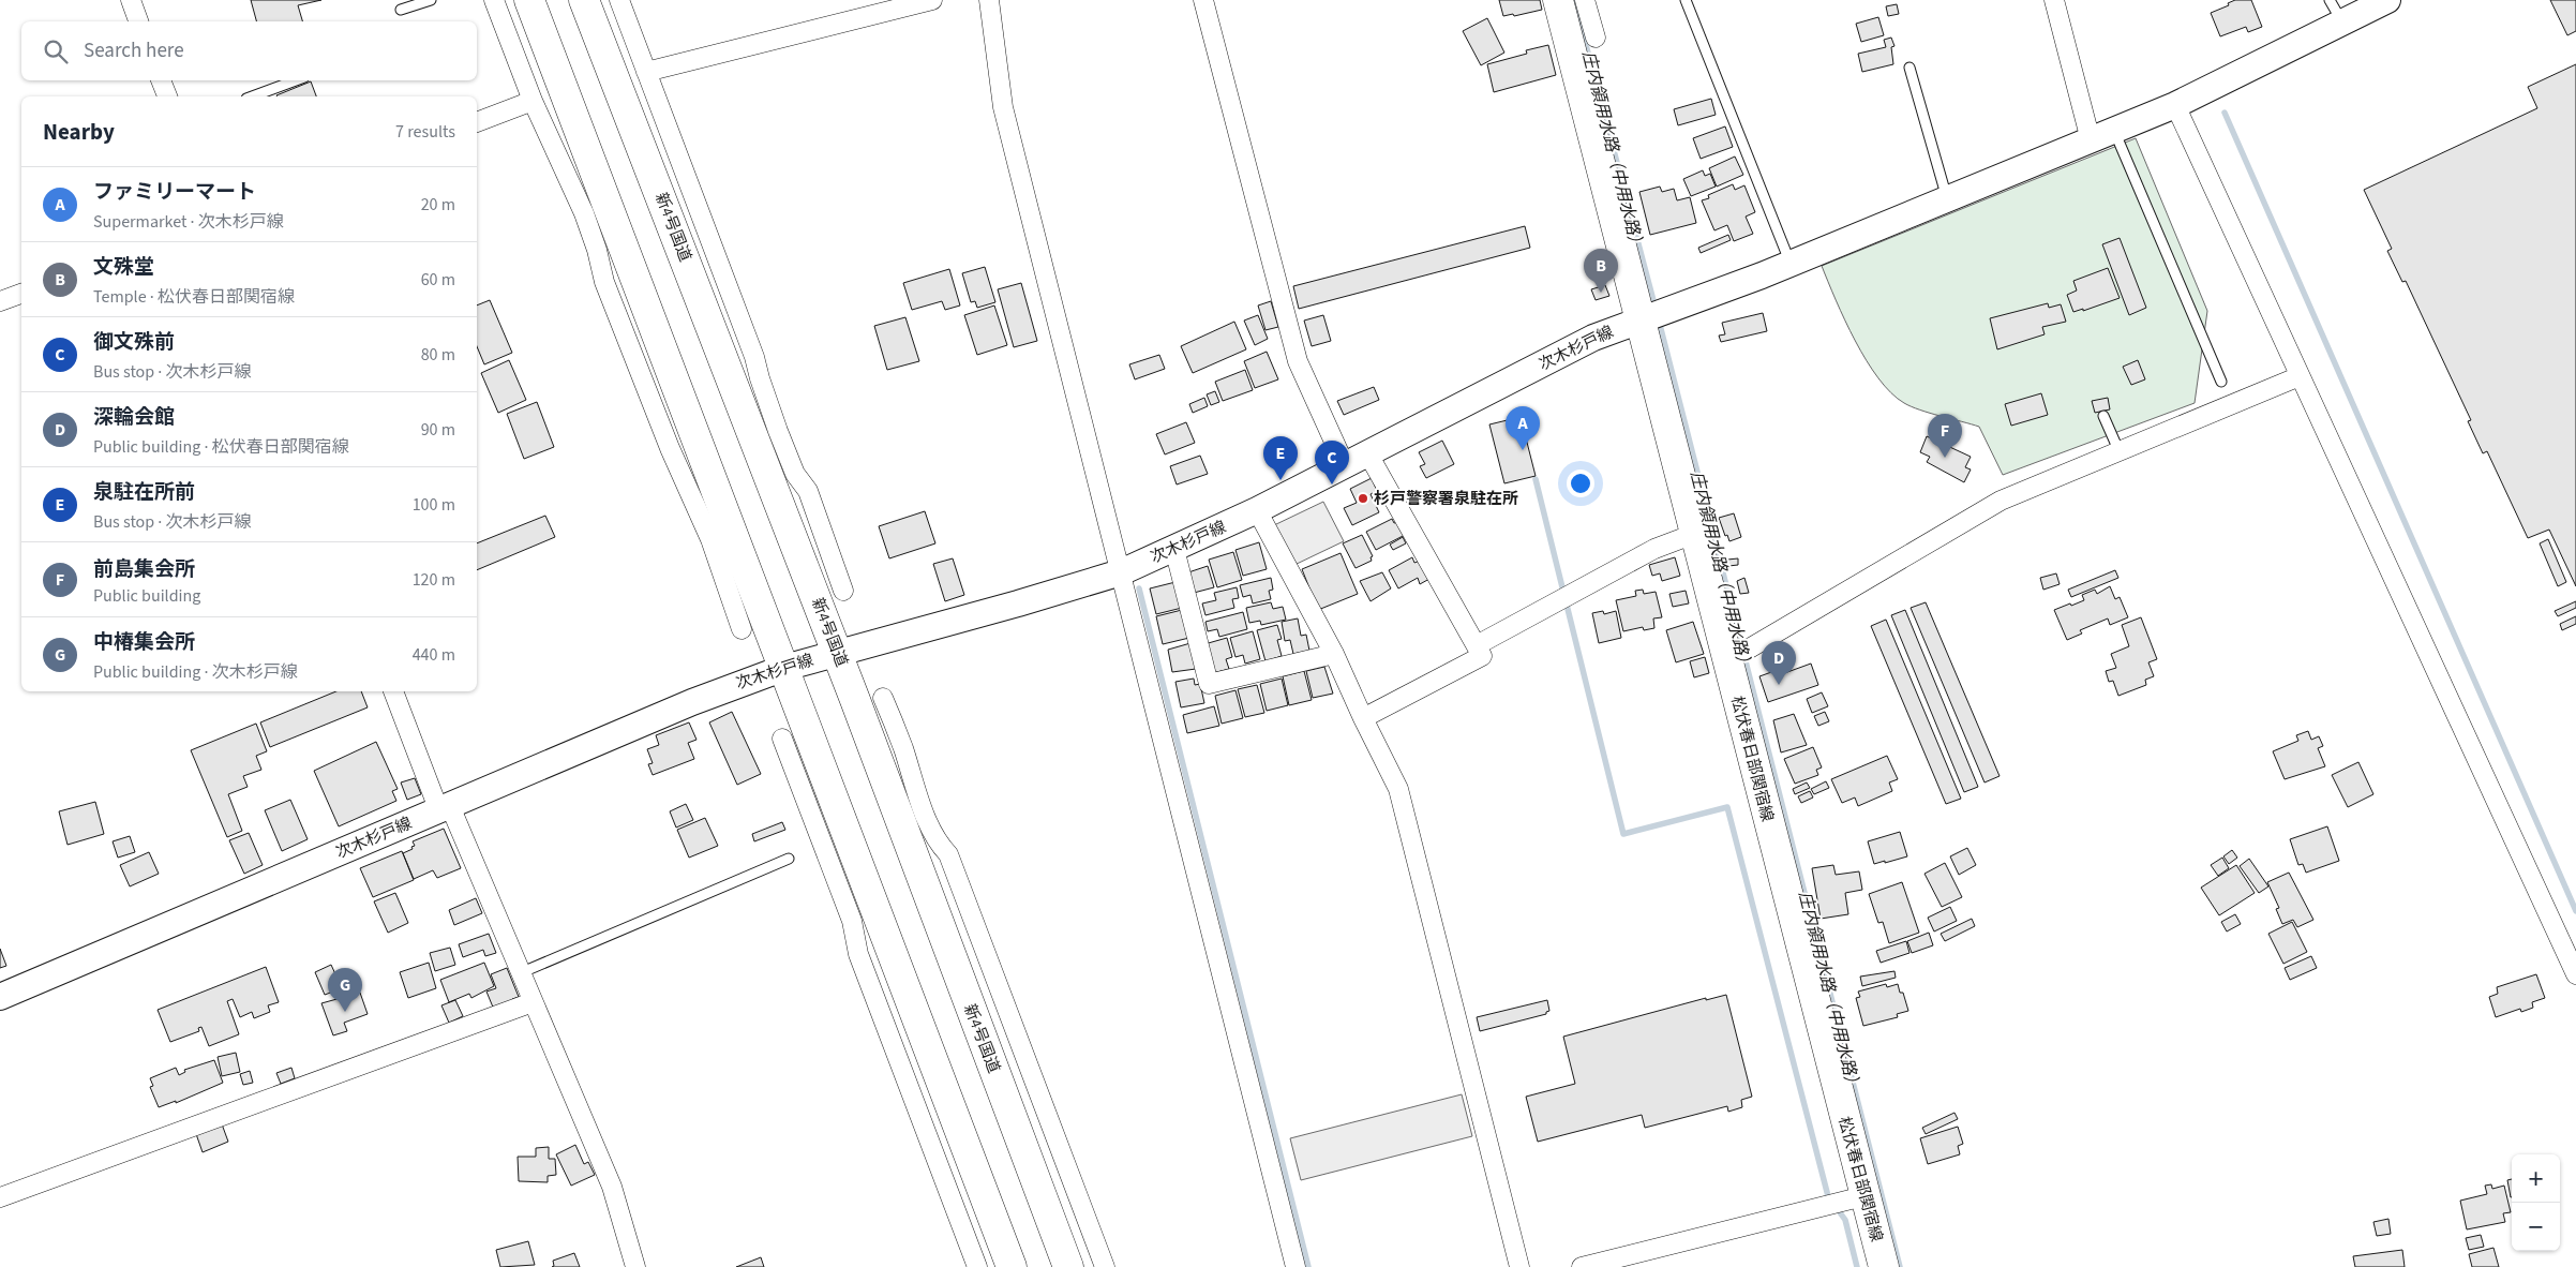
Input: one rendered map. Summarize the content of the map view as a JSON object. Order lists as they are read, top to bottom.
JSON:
{
  "streets": {
    "main road": ["新4号国道", "次木杉戸線", "松伏春日部関宿線"]
  },
  "crossings": [
    ["新4号国道", "次木杉戸線"],
    ["次木杉戸線", "松伏春日部関宿線"]
  ],
  "water": ["庄内領用水路（中用水路）"],
  "places": ["杉戸警察署泉駐在所"],
  "page": {
    "search": "Search here",
    "heading": ["Nearby", "7 results"],
    "list": [
      {
        "mark": "A",
        "name": "ファミリーマート",
        "note": "Supermarket · 次木杉戸線",
        "value": "20 m"
      },
      {
        "mark": "B",
        "name": "文殊堂",
        "note": "Temple · 松伏春日部関宿線",
        "value": "60 m"
      },
      {
        "mark": "C",
        "name": "御文殊前",
        "note": "Bus stop · 次木杉戸線",
        "value": "80 m"
      },
      {
        "mark": "D",
        "name": "深輪会館",
        "note": "Public building · 松伏春日部関宿線",
        "value": "90 m"
      },
      {
        "mark": "E",
        "name": "泉駐在所前",
        "note": "Bus stop · 次木杉戸線",
        "value": "100 m"
      },
      {
        "mark": "F",
        "name": "前島集会所",
        "note": "Public building",
        "value": "120 m"
      },
      {
        "mark": "G",
        "name": "中椿集会所",
        "note": "Public building · 次木杉戸線",
        "value": "440 m"
      }
    ],
    "pins": [
      "B",
      "A",
      "F",
      "E",
      "C",
      "D",
      "G"
    ],
    "map_buttons": ["+", "−"]
  }
}
